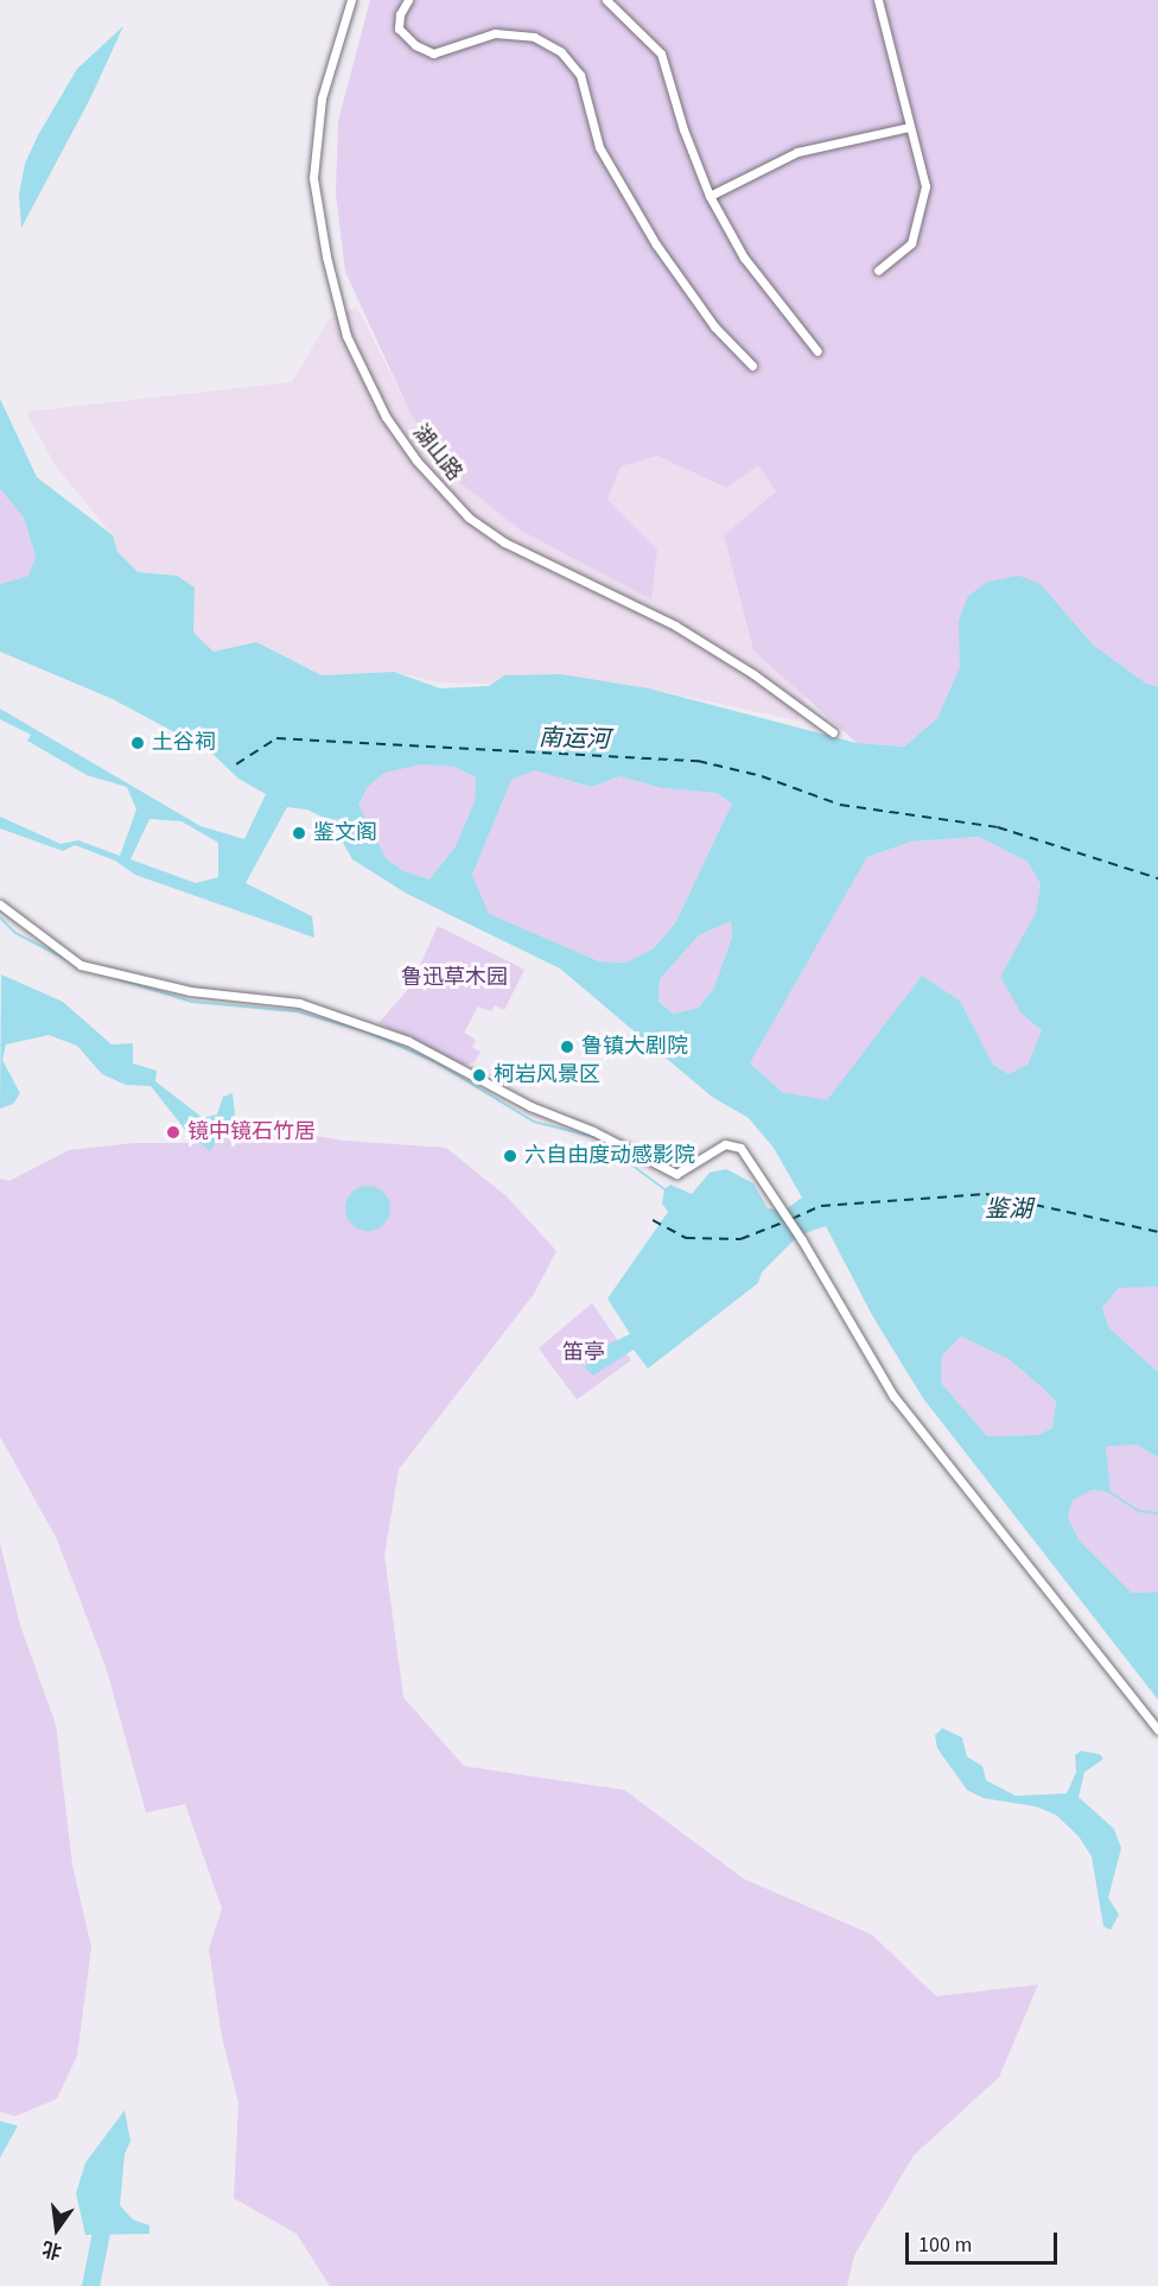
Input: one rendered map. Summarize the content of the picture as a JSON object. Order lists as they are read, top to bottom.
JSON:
{
  "streets": {
    "street": ["湖山路"]
  },
  "water": ["南运河", "鉴湖"],
  "parks": ["鲁迅草木园", "笛亭"],
  "places": [
    "土谷祠",
    "鉴文阁",
    "鲁镇大剧院",
    "柯岩风景区",
    "镜中镜石竹居",
    "六自由度动感影院"
  ],
  "scale_bar": "100 m",
  "north": "bottom"
}
